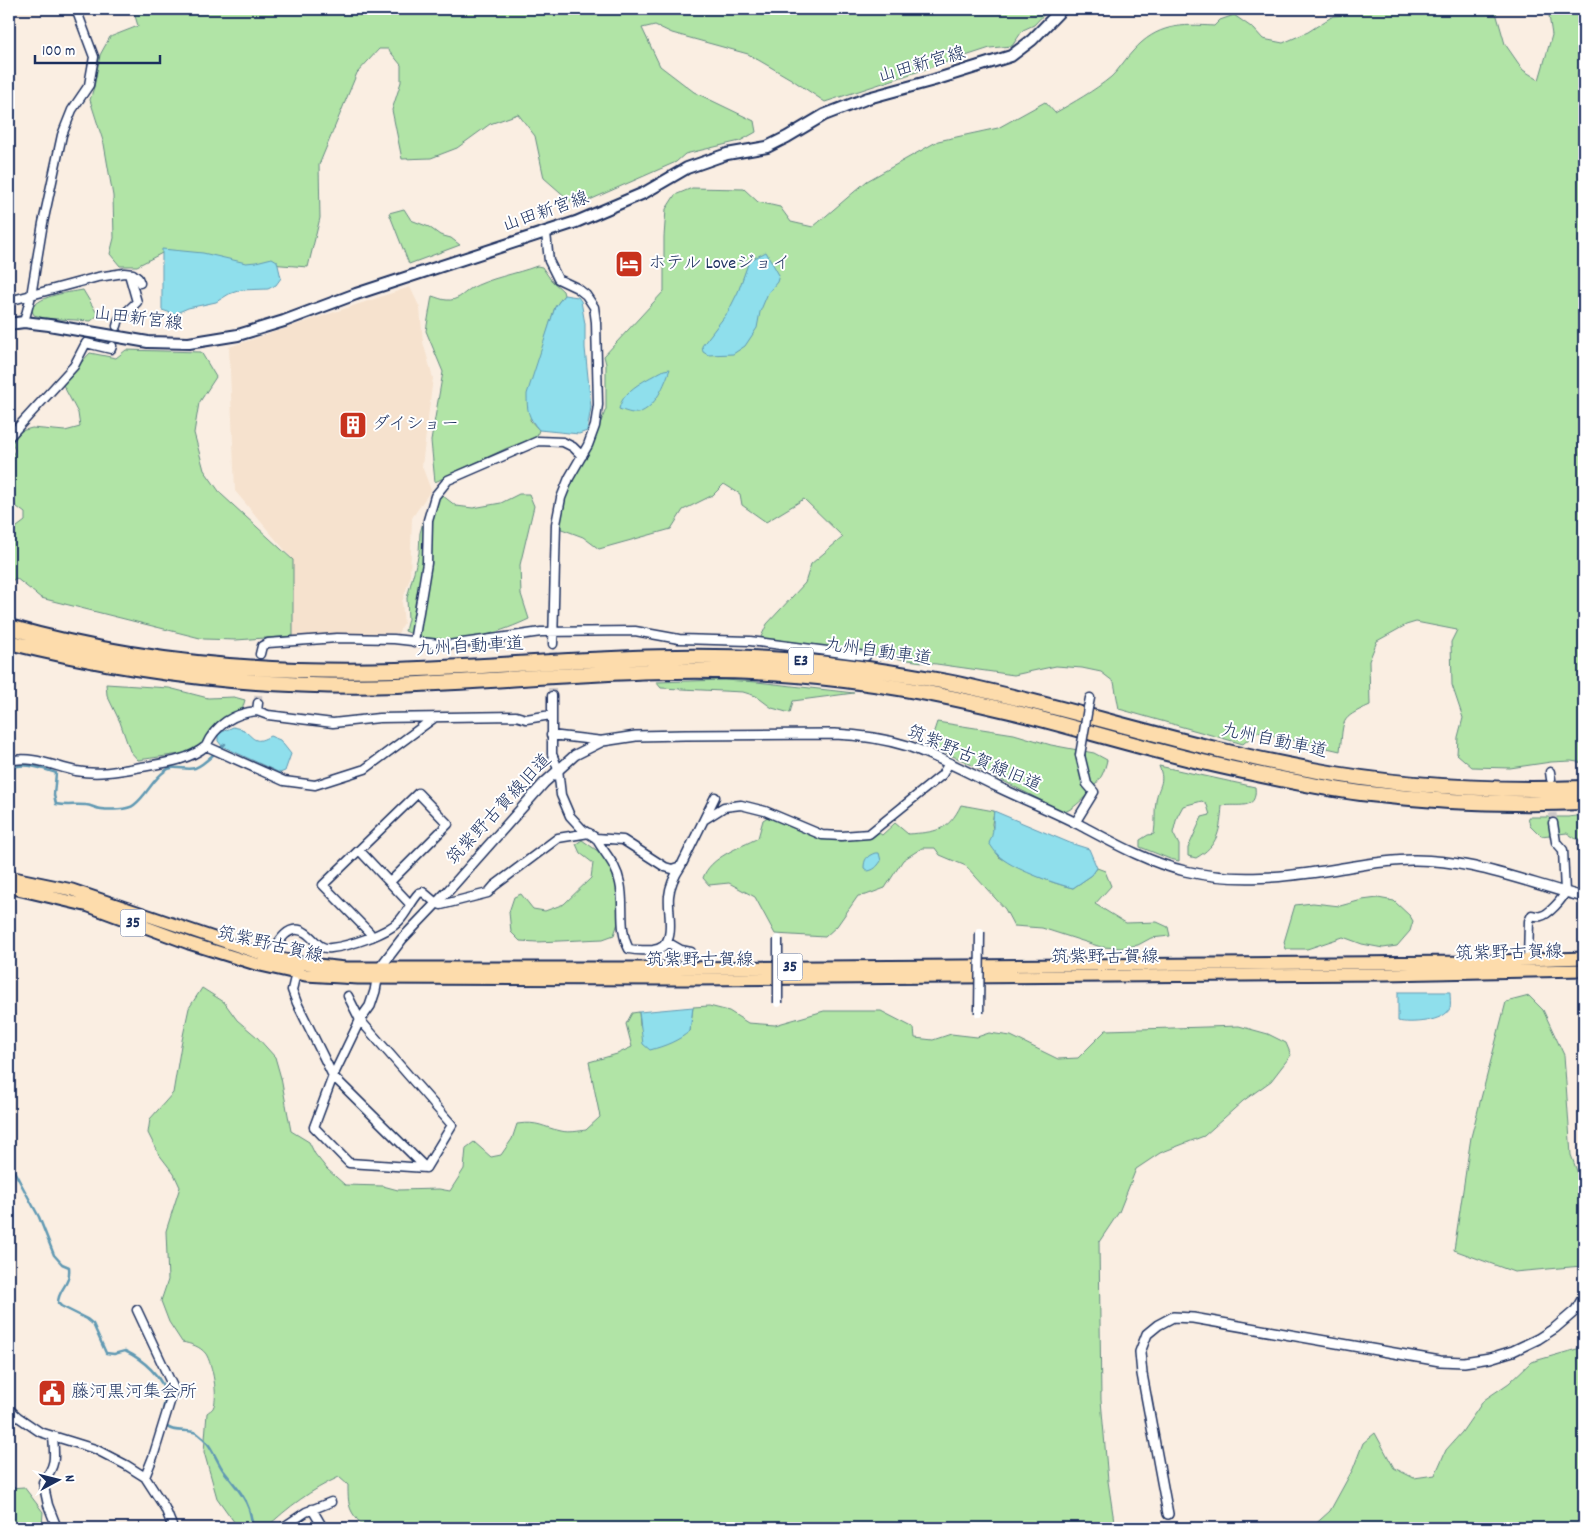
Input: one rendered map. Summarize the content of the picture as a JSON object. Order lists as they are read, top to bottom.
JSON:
{
  "streets": {
    "highway": ["九州自動車道", "E3"],
    "main road": ["山田新宮線", "35", "筑紫野古賀線"],
    "street": ["筑紫野古賀線旧道"]
  },
  "crossings": [
    ["筑紫野古賀線旧道", "筑紫野古賀線"]
  ],
  "places": {
    "hotel": ["ホテル Loveジョイ"],
    "building": ["ダイショー"],
    "public building": ["藤河黒河集会所"]
  },
  "scale_bar": "100 m",
  "north": "right"
}
